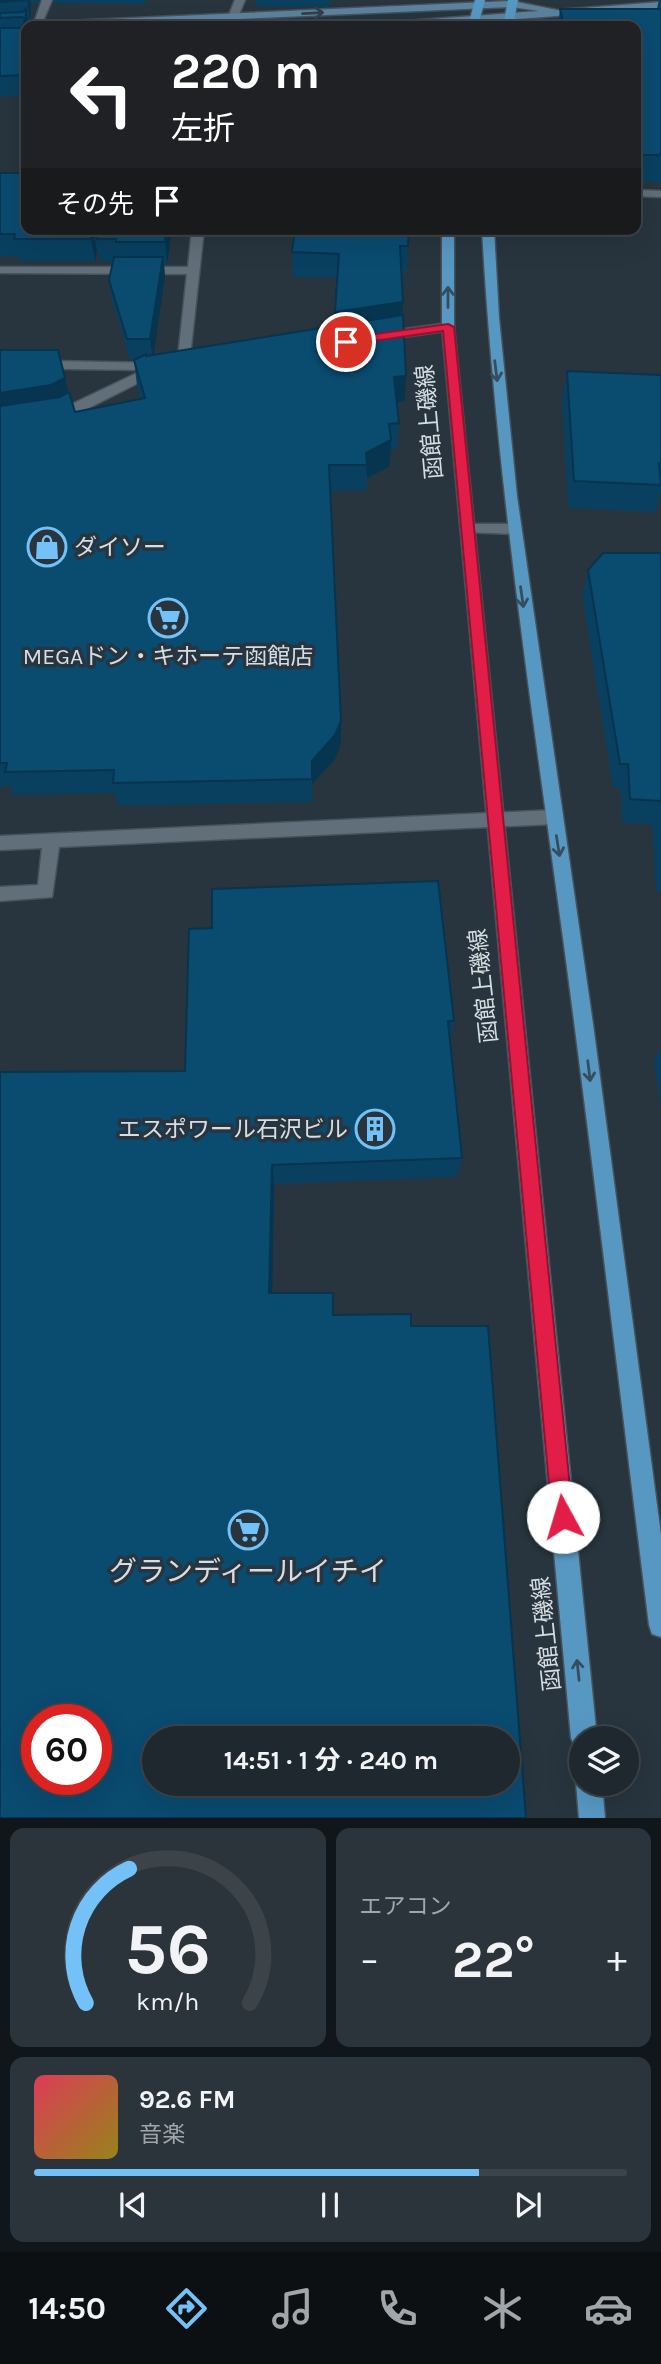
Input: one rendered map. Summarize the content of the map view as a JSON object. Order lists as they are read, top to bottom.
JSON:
{
  "streets": {
    "main road": ["函館上磯線"]
  },
  "places": {
    "shop": ["ダイソー"],
    "supermarket": ["MEGAドン・キホーテ函館店", "グランディールイチイ"],
    "building": ["エスポワール石沢ビル"]
  },
  "page": {
    "turn": ["220 m", "左折"],
    "then": "その先",
    "limit": "60",
    "trip": "14:51 · 1 分 · 240 m",
    "tile": "エアコン",
    "heat": ["−", "22°", "+"],
    "song": ["92.6 FM", "音楽"],
    "tabs": "14:50",
    "gauge": ["56", "km/h"]
  }
}
